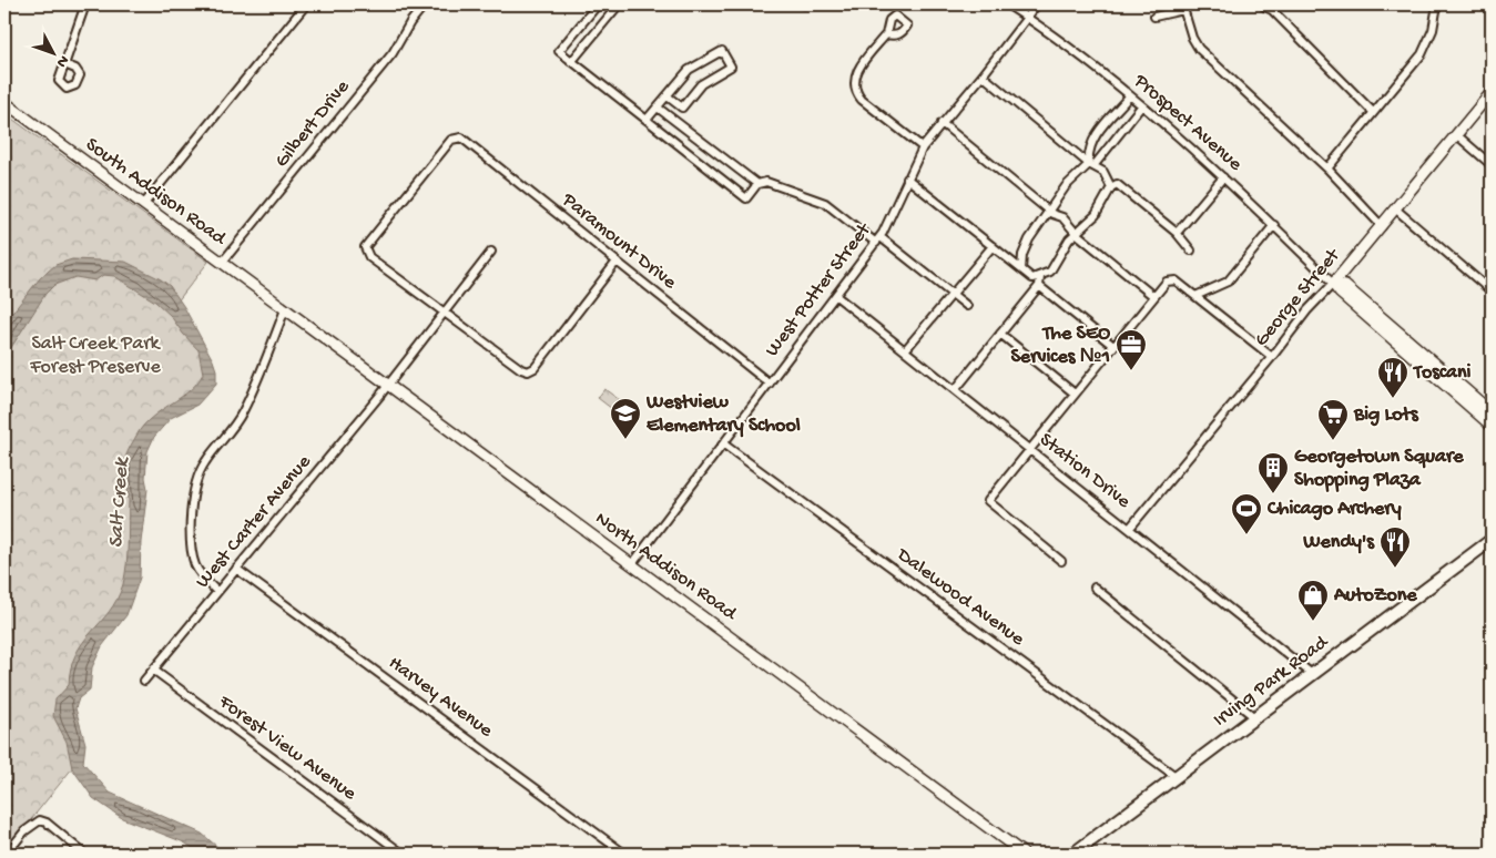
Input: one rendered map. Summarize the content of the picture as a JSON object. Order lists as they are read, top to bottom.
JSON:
{
  "streets": {
    "main road": ["Irving Park Road"],
    "street": [
      "Prospect Avenue",
      "Gilbert Drive",
      "South Addison Road",
      "Paramount Drive",
      "West Potter Street",
      "George Street",
      "Station Drive",
      "West Carter Avenue",
      "North Addison Road",
      "Dalewood Avenue",
      "Harvey Avenue",
      "Forest View Avenue"
    ]
  },
  "crossings": [
    ["Prospect Avenue", "West Potter Street"],
    ["Prospect Avenue", "George Street"],
    ["Gilbert Drive", "South Addison Road"],
    ["South Addison Road", "North Addison Road"],
    ["Paramount Drive", "West Potter Street"],
    ["Paramount Drive", "West Carter Avenue"],
    ["West Potter Street", "Station Drive"],
    ["West Potter Street", "North Addison Road"],
    ["West Potter Street", "Dalewood Avenue"],
    ["George Street", "Station Drive"],
    ["Station Drive", "Irving Park Road"],
    ["West Carter Avenue", "North Addison Road"],
    ["West Carter Avenue", "Harvey Avenue"],
    ["West Carter Avenue", "Forest View Avenue"],
    ["Dalewood Avenue", "Irving Park Road"]
  ],
  "water": ["Salt Creek"],
  "parks": ["Salt Creek Park Forest Preserve"],
  "places": {
    "office": ["The SEO Services №1"],
    "restaurant": ["Toscani", "Wendy's"],
    "school or university": ["Westview Elementary School"],
    "supermarket": ["Big Lots"],
    "building": ["Georgetown Square Shopping Plaza"],
    "sports": ["Chicago Archery"],
    "shop": ["AutoZone"]
  },
  "north": "bottom right"
}
